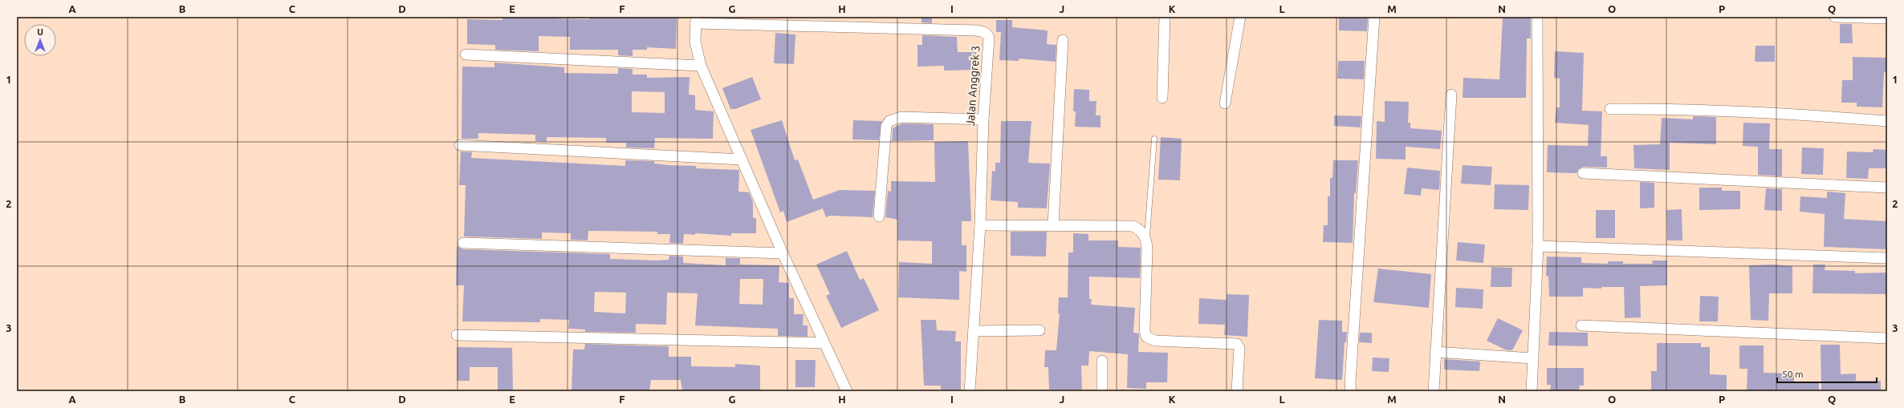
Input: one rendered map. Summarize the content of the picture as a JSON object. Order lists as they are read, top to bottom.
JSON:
{
  "streets": {
    "street": ["Jalan Anggrek 3"]
  },
  "scale_bar": "50 m",
  "north": "top",
  "grid": {
    "columns": [
      "A",
      "B",
      "C",
      "D",
      "E",
      "F",
      "G",
      "H",
      "I",
      "J",
      "K",
      "L",
      "M",
      "N",
      "O",
      "P",
      "Q"
    ],
    "rows": ["1", "2", "3"]
  }
}
